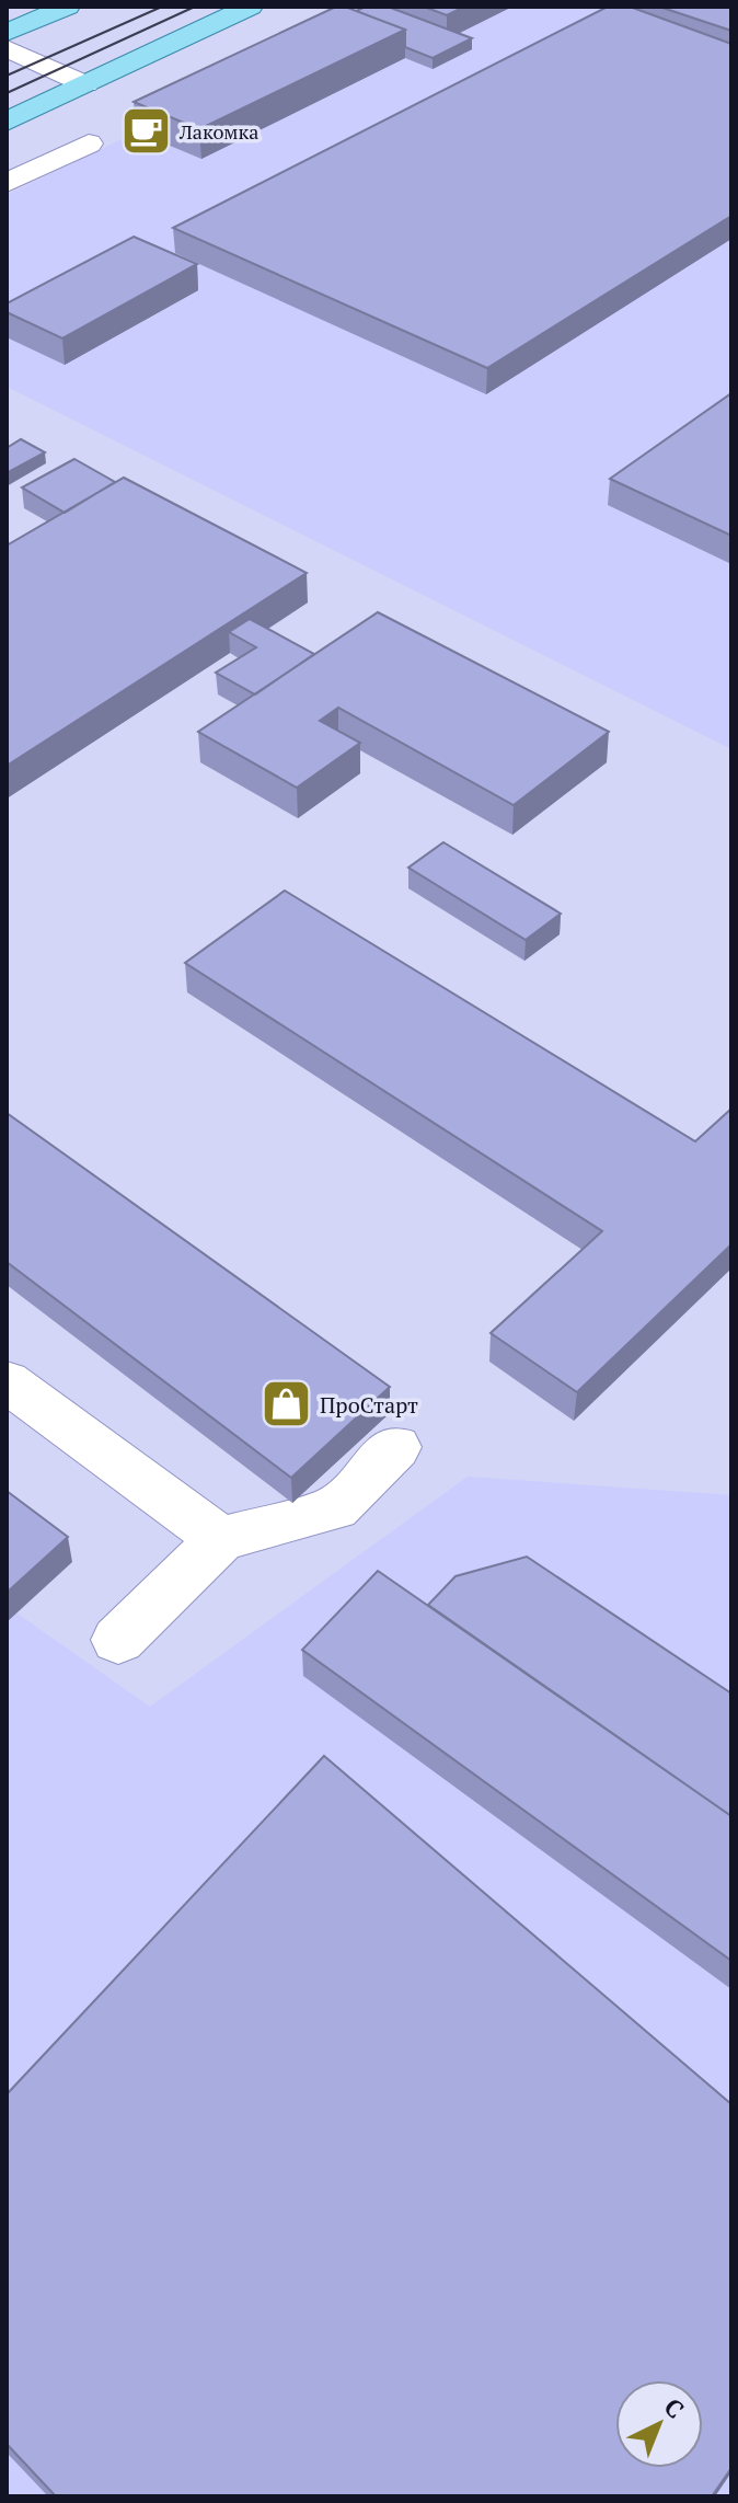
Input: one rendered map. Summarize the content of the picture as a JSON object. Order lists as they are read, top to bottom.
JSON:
{
  "places": {
    "cafe": ["Лакомка"],
    "shop": ["ПроСтарт"]
  },
  "north": "top right"
}
